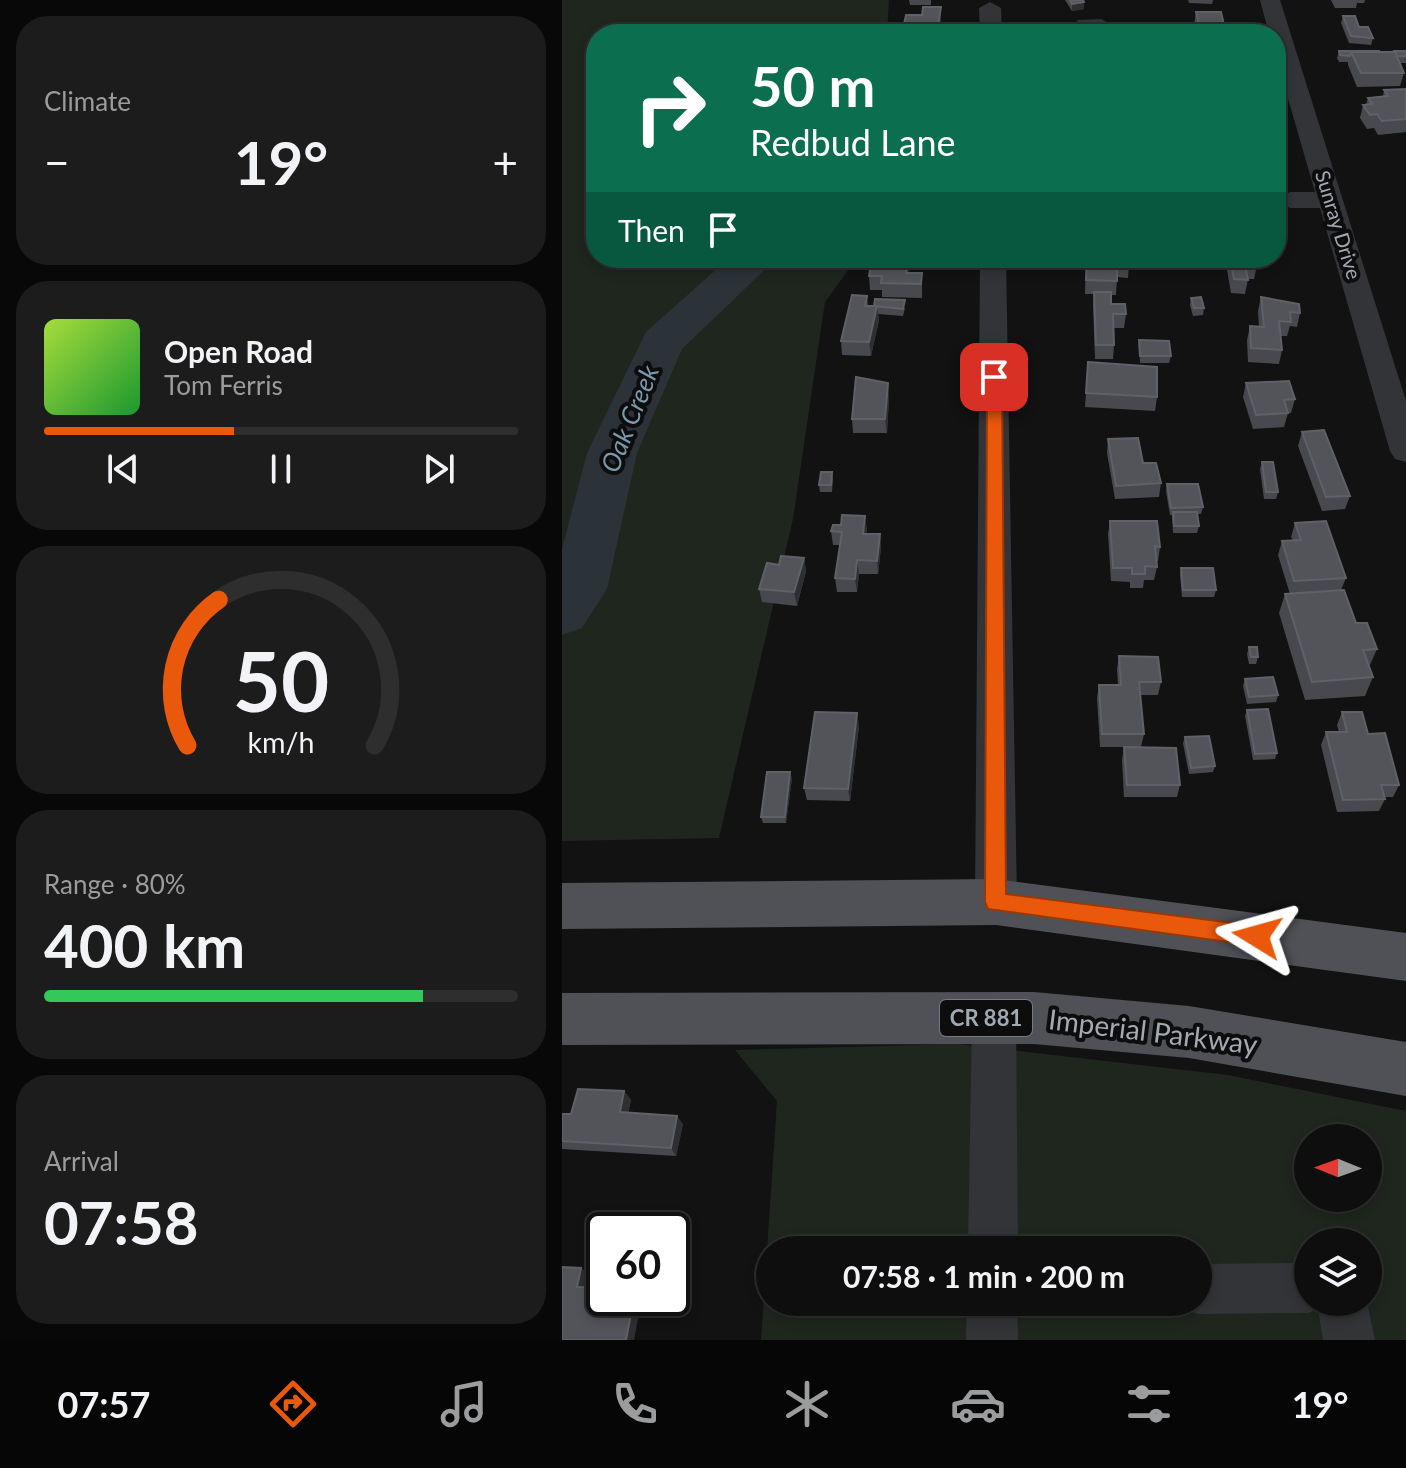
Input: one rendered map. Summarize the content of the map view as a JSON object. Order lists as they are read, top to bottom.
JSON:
{
  "streets": {
    "main road": ["CR 881", "Imperial Parkway"],
    "street": ["Sunray Drive"]
  },
  "water": ["Oak Creek"],
  "north": "left",
  "page": {
    "tile": [
      "Climate",
      ["Range · 80%", "400 km"],
      ["Arrival", "07:58"]
    ],
    "turn": ["50 m", "Redbud Lane"],
    "heat": ["−", "19°", "+"],
    "then": "Then",
    "song": ["Open Road", "Tom Ferris"],
    "limit": "60",
    "trip": "07:58 · 1 min · 200 m",
    "tabs": ["07:57", "19°"],
    "gauge": ["50", "km/h"]
  }
}
